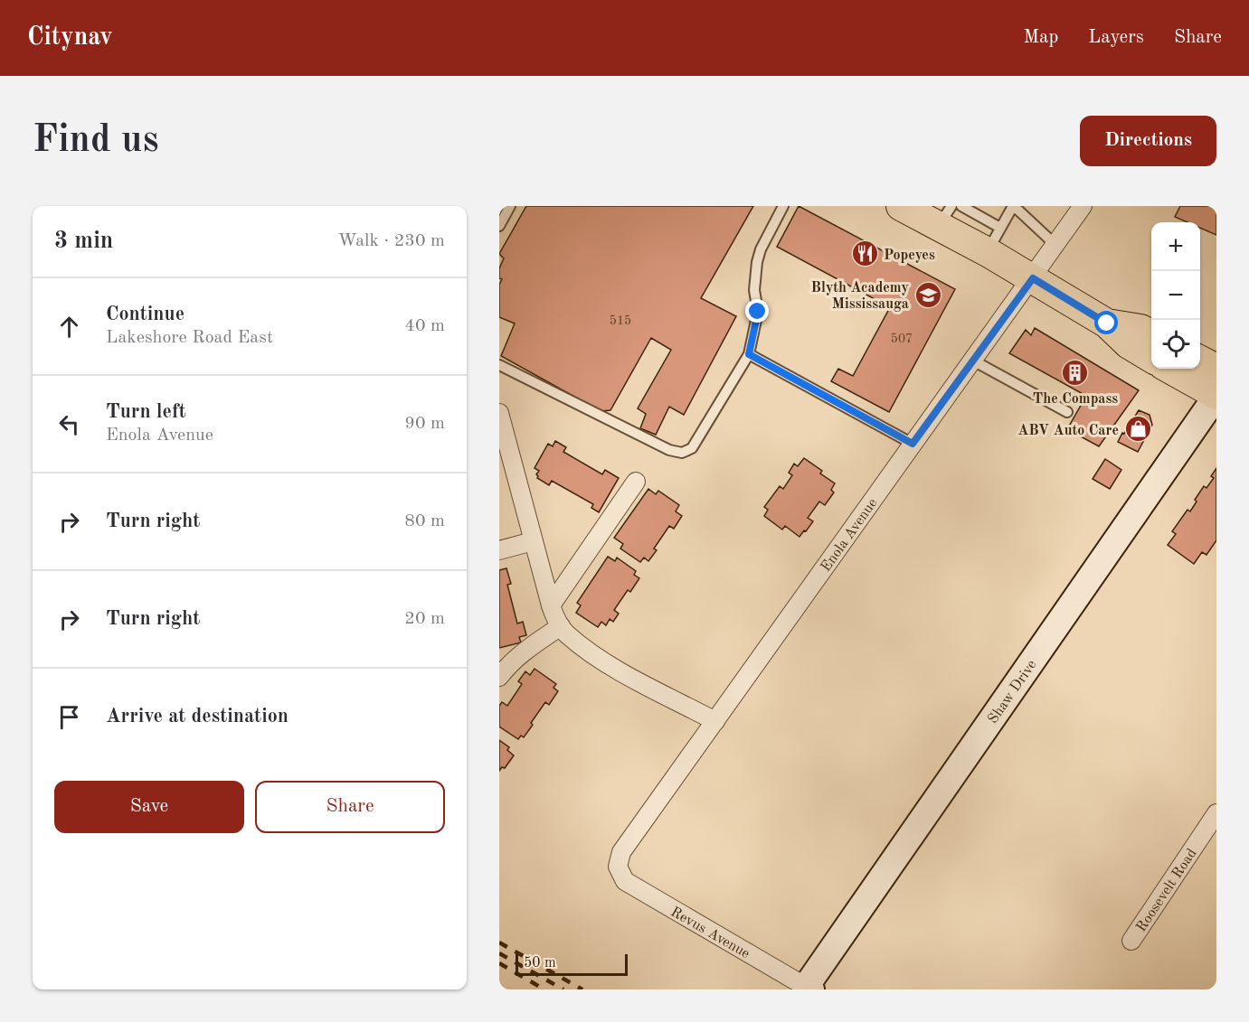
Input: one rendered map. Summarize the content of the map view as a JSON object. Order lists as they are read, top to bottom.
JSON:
{
  "streets": {
    "street": [
      "Enola Avenue",
      "Shaw Drive",
      "Roosevelt Road",
      "Revus Avenue"
    ]
  },
  "crossings": [
    ["Enola Avenue", "Revus Avenue"],
    ["Shaw Drive", "Revus Avenue"]
  ],
  "places": {
    "restaurant": ["Popeyes"],
    "school or university": ["Blyth Academy Mississauga"],
    "building": ["The Compass"],
    "shop": ["ABV Auto Care"]
  },
  "house_numbers": ["515", "507"],
  "scale_bar": "50 m",
  "page": {
    "header": "Citynav",
    "nav": ["Map", "Layers", "Share"],
    "buttons": [
      "Directions",
      ["Save", "Share"]
    ],
    "title": "Find us",
    "heading": ["3 min", "Walk · 230 m"],
    "map_buttons": ["+", "−"],
    "list": [
      ["Continue", "Lakeshore Road East", "40 m"],
      ["Turn left", "Enola Avenue", "90 m"],
      ["Turn right", "80 m"],
      ["Turn right", "20 m"],
      "Arrive at destination"
    ],
    "scale": "50 m"
  }
}
